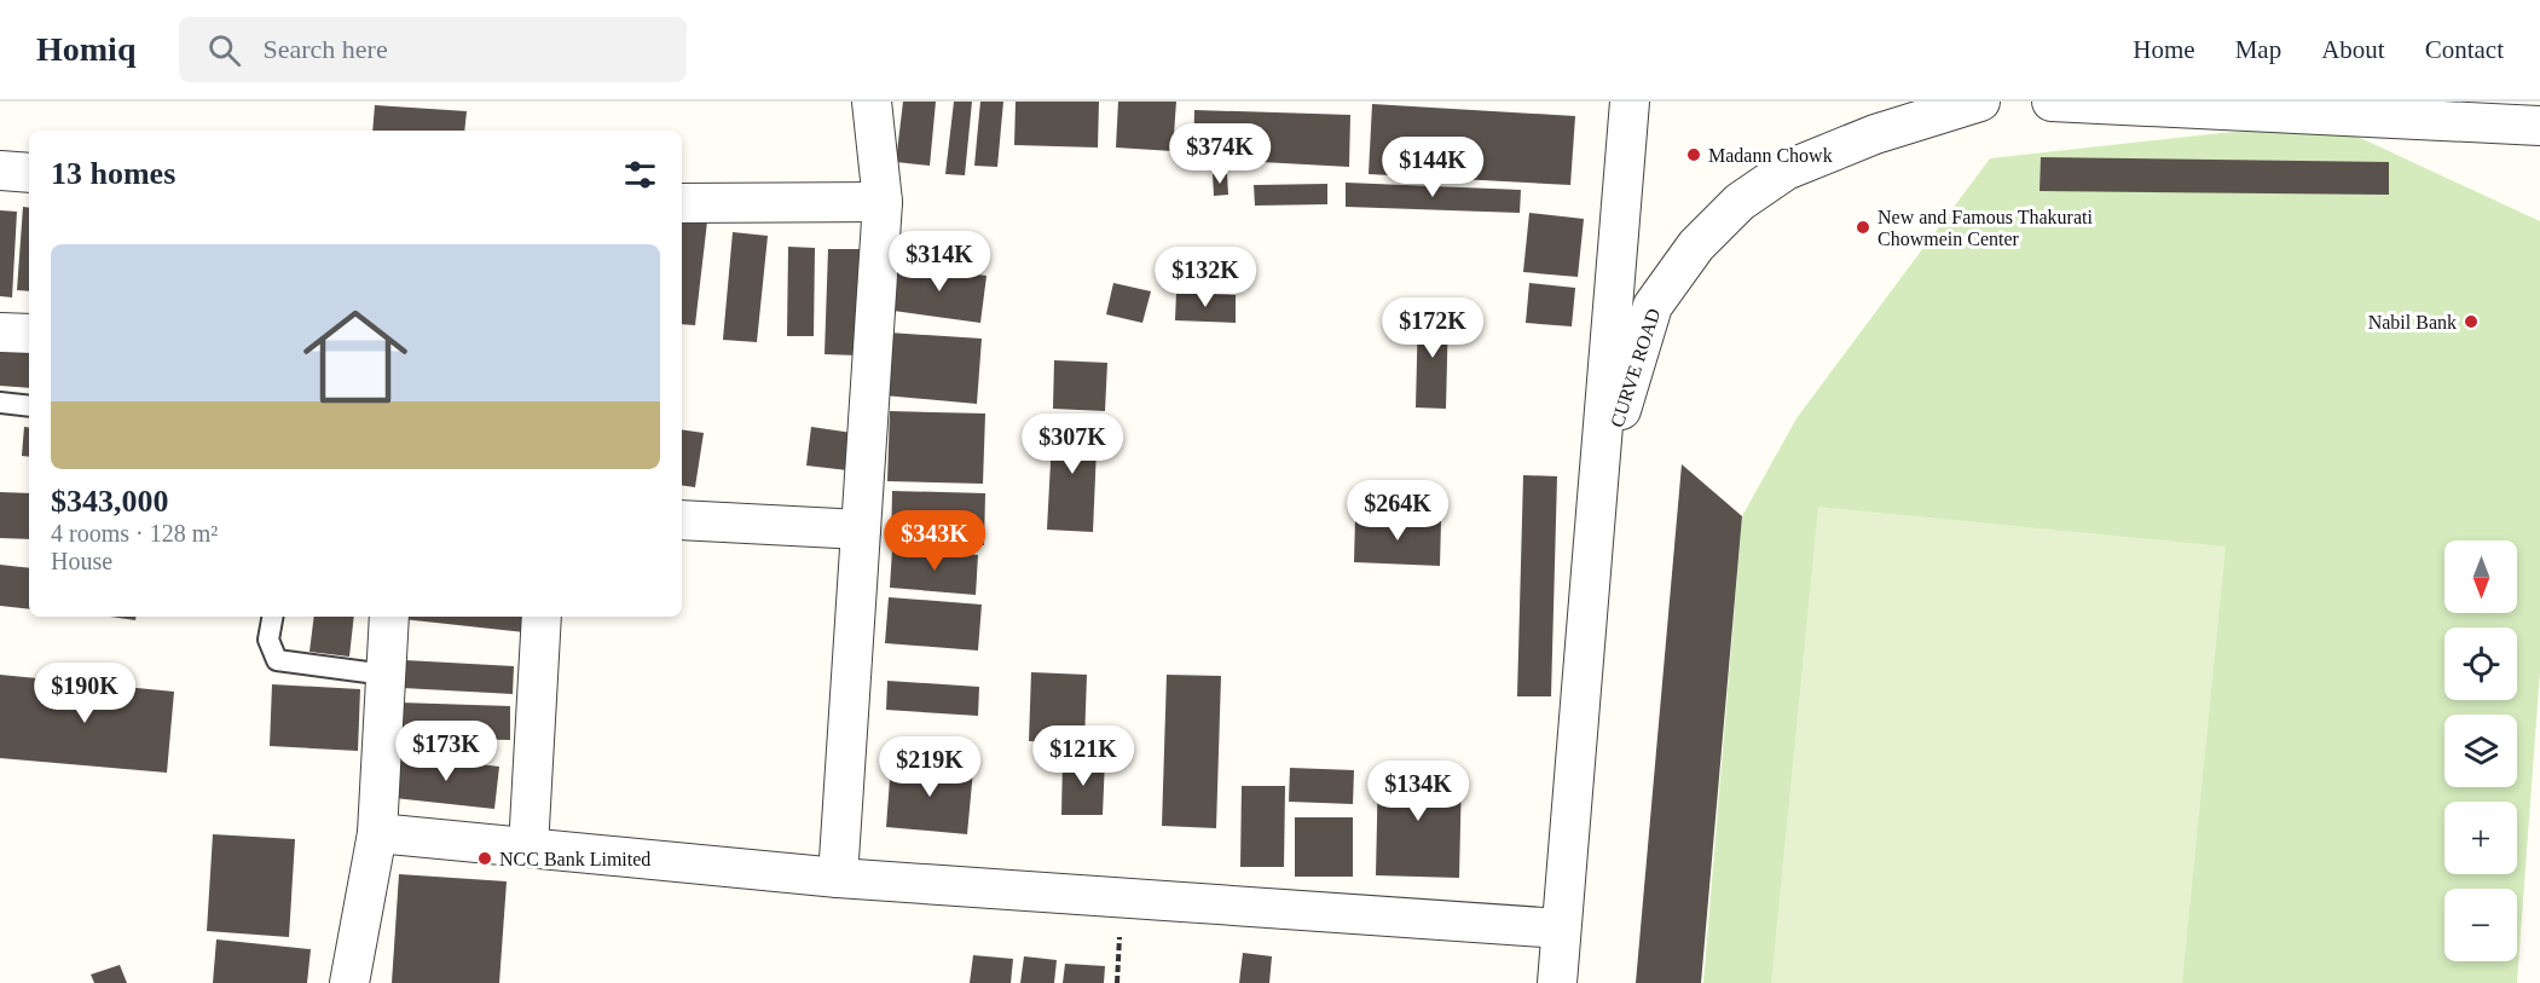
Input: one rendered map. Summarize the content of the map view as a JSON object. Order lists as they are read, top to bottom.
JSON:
{
  "streets": {
    "street": ["CURVE ROAD"]
  },
  "places": [
    "Madann Chowk",
    "New and Famous Thakurati Chowmein Center",
    "Nabil Bank",
    "NCC Bank Limited"
  ],
  "north": "bottom",
  "page": {
    "header": "Homiq",
    "search": "Search here",
    "nav": [
      "Home",
      "Map",
      "About",
      "Contact"
    ],
    "price": [
      "$374K",
      "$144K",
      "$314K",
      "$132K",
      "$172K",
      "$307K",
      "$264K",
      "$343K",
      "$190K",
      "$173K",
      "$121K",
      "$219K",
      "$134K"
    ],
    "heading": "13 homes",
    "list": [
      {
        "name": "$343,000",
        "note": "4 rooms · 128 m² · House"
      }
    ],
    "map_buttons": ["+", "−"]
  }
}
